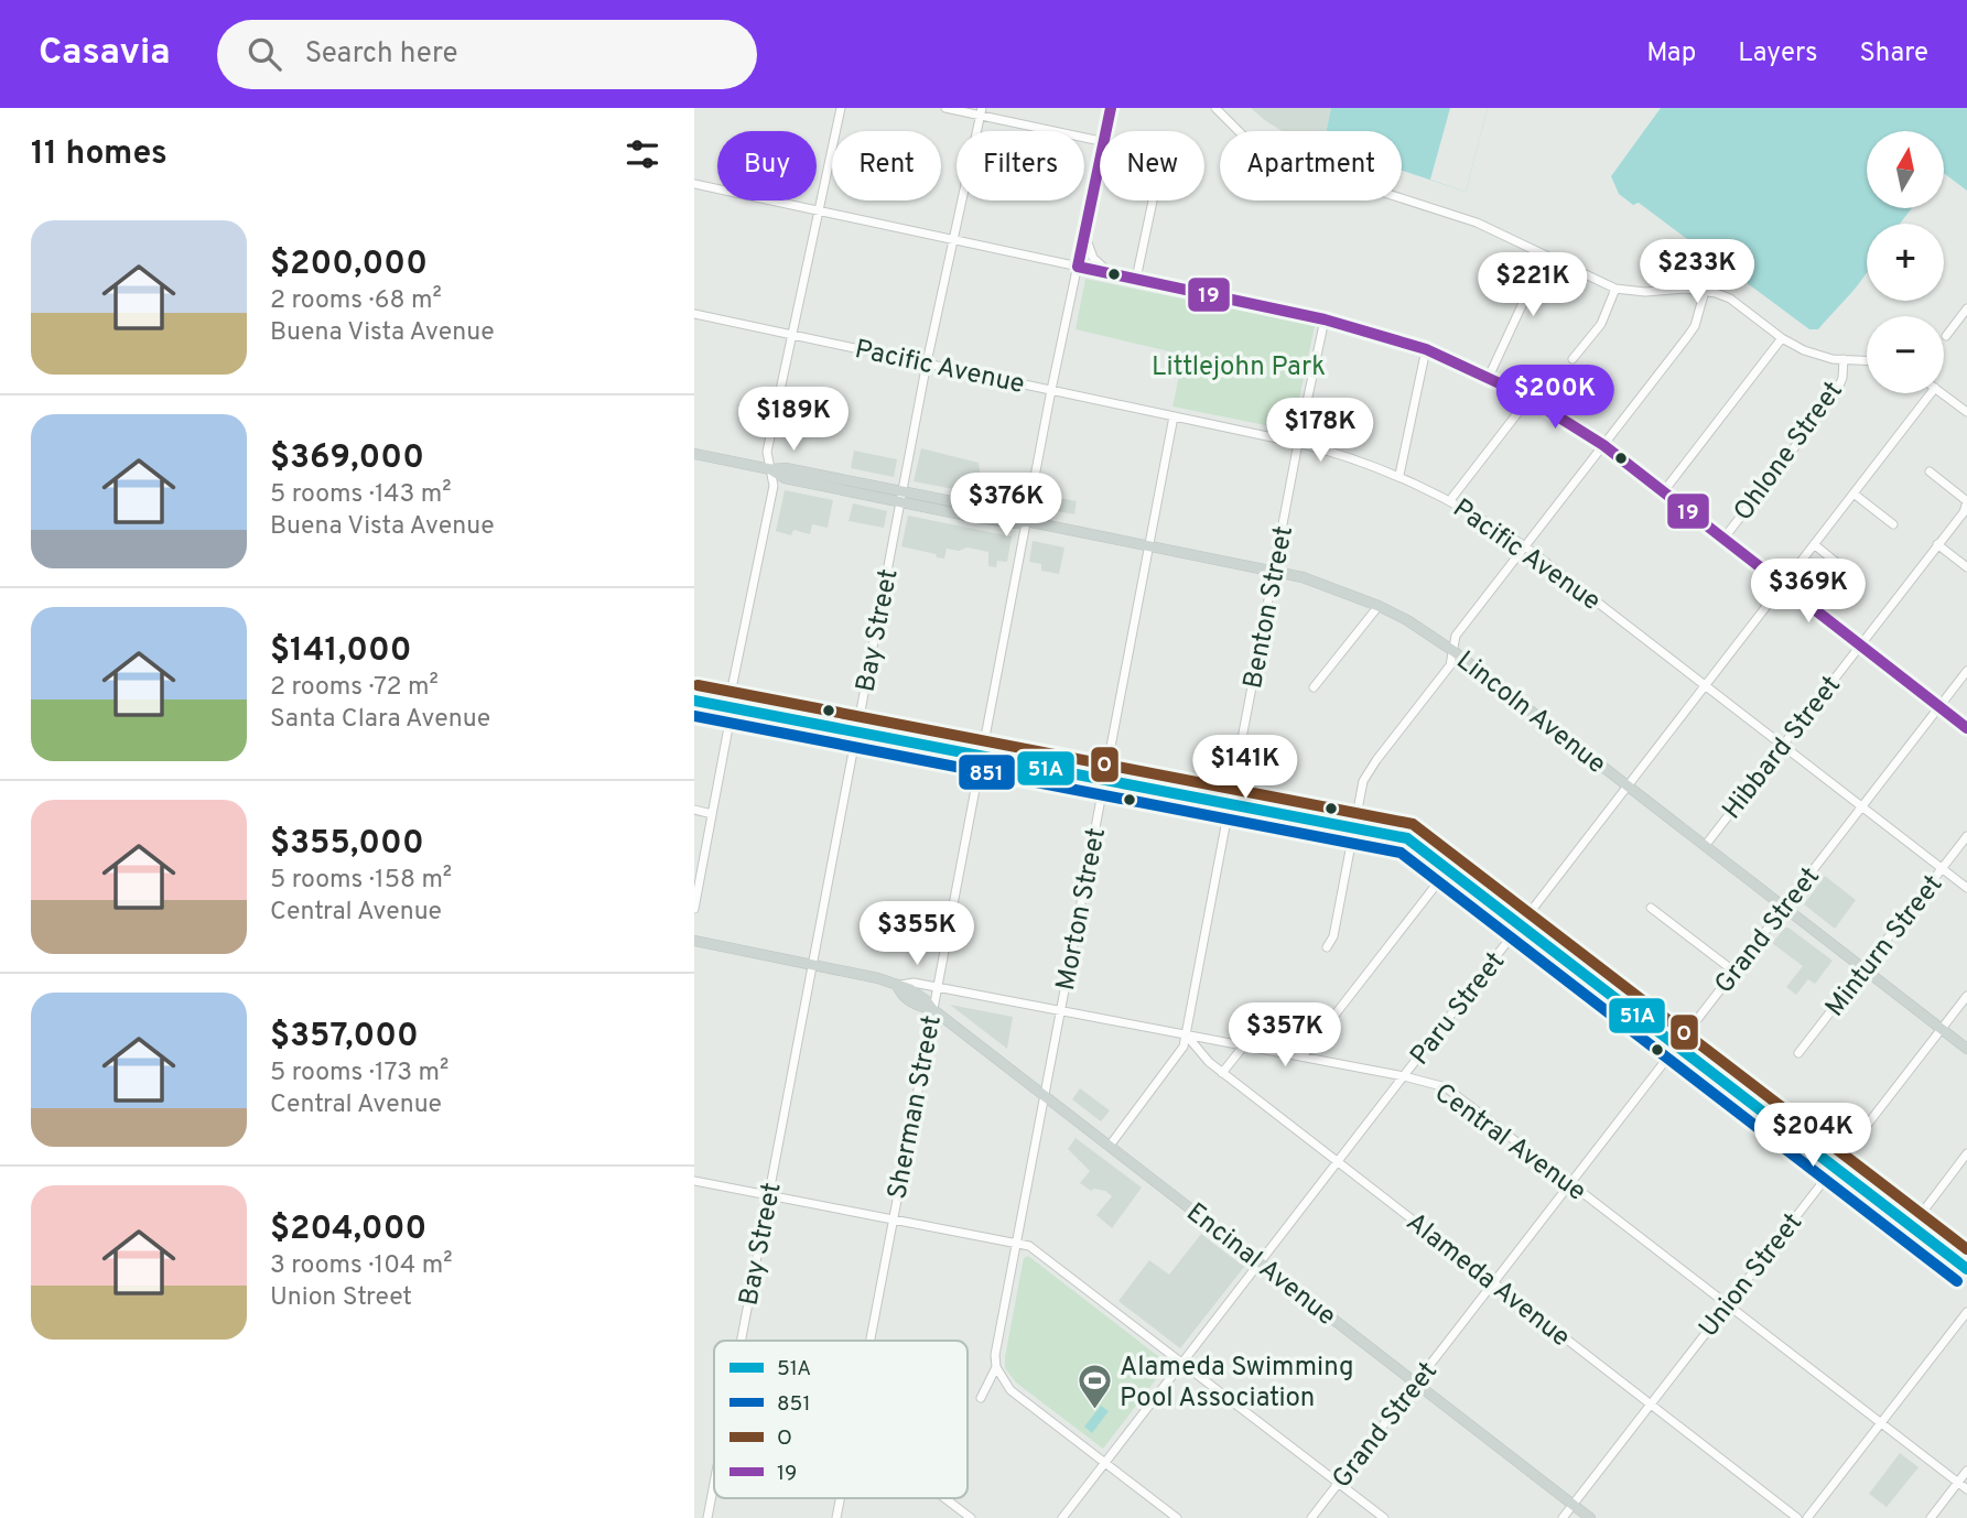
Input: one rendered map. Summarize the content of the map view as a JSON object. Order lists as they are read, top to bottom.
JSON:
{
  "streets": {
    "main road": ["Lincoln Avenue", "Central Avenue", "Encinal Avenue"],
    "street": [
      "Pacific Avenue",
      "Ohlone Street",
      "Benton Street",
      "Bay Street",
      "Hibbard Street",
      "Morton Street",
      "Grand Street",
      "Minturn Street",
      "Paru Street",
      "Sherman Street",
      "Union Street",
      "Alameda Avenue"
    ]
  },
  "crossings": [
    ["Pacific Avenue", "Benton Street"],
    ["Pacific Avenue", "Bay Street"],
    ["Pacific Avenue", "Hibbard Street"],
    ["Pacific Avenue", "Morton Street"],
    ["Pacific Avenue", "Grand Street"],
    ["Pacific Avenue", "Minturn Street"],
    ["Pacific Avenue", "Paru Street"],
    ["Pacific Avenue", "Sherman Street"],
    ["Benton Street", "Lincoln Avenue"],
    ["Benton Street", "Central Avenue"],
    ["Benton Street", "Encinal Avenue"],
    ["Benton Street", "Alameda Avenue"],
    ["Bay Street", "Lincoln Avenue"],
    ["Bay Street", "Central Avenue"],
    ["Lincoln Avenue", "Hibbard Street"],
    ["Lincoln Avenue", "Morton Street"],
    ["Lincoln Avenue", "Grand Street"],
    ["Lincoln Avenue", "Minturn Street"],
    ["Lincoln Avenue", "Paru Street"],
    ["Lincoln Avenue", "Sherman Street"],
    ["Lincoln Avenue", "Union Street"],
    ["Morton Street", "Central Avenue"],
    ["Morton Street", "Encinal Avenue"],
    ["Grand Street", "Central Avenue"],
    ["Grand Street", "Encinal Avenue"],
    ["Grand Street", "Alameda Avenue"],
    ["Paru Street", "Central Avenue"],
    ["Paru Street", "Encinal Avenue"],
    ["Paru Street", "Alameda Avenue"],
    ["Sherman Street", "Central Avenue"],
    ["Sherman Street", "Encinal Avenue"],
    ["Central Avenue", "Encinal Avenue"],
    ["Central Avenue", "Union Street"],
    ["Central Avenue", "Alameda Avenue"],
    ["Encinal Avenue", "Union Street"],
    ["Union Street", "Alameda Avenue"]
  ],
  "parks": ["Littlejohn Park"],
  "places": {
    "sports": ["Alameda Swimming Pool Association"]
  },
  "lines": [
    "transit line 19",
    "transit line O",
    "transit line 51A",
    "transit line 851"
  ],
  "legend": [
    "51A",
    "851",
    "O",
    "19"
  ],
  "north": "top",
  "page": {
    "header": "Casavia",
    "search": "Search here",
    "nav": ["Map", "Layers", "Share"],
    "heading": "11 homes",
    "map_buttons": ["+", "−"],
    "chip": [
      "Buy",
      "Rent",
      "Filters",
      "New",
      "Apartment"
    ],
    "list": [
      {
        "name": "$200,000",
        "note": "2 rooms · 68 m² · Buena Vista Avenue"
      },
      {
        "name": "$369,000",
        "note": "5 rooms · 143 m² · Buena Vista Avenue"
      },
      {
        "name": "$141,000",
        "note": "2 rooms · 72 m² · Santa Clara Avenue"
      },
      {
        "name": "$355,000",
        "note": "5 rooms · 158 m² · Central Avenue"
      },
      {
        "name": "$357,000",
        "note": "5 rooms · 173 m² · Central Avenue"
      },
      {
        "name": "$204,000",
        "note": "3 rooms · 104 m² · Union Street"
      }
    ],
    "price": [
      "$233K",
      "$221K",
      "$200K",
      "$189K",
      "$178K",
      "$376K",
      "$369K",
      "$141K",
      "$355K",
      "$357K",
      "$204K"
    ]
  }
}
